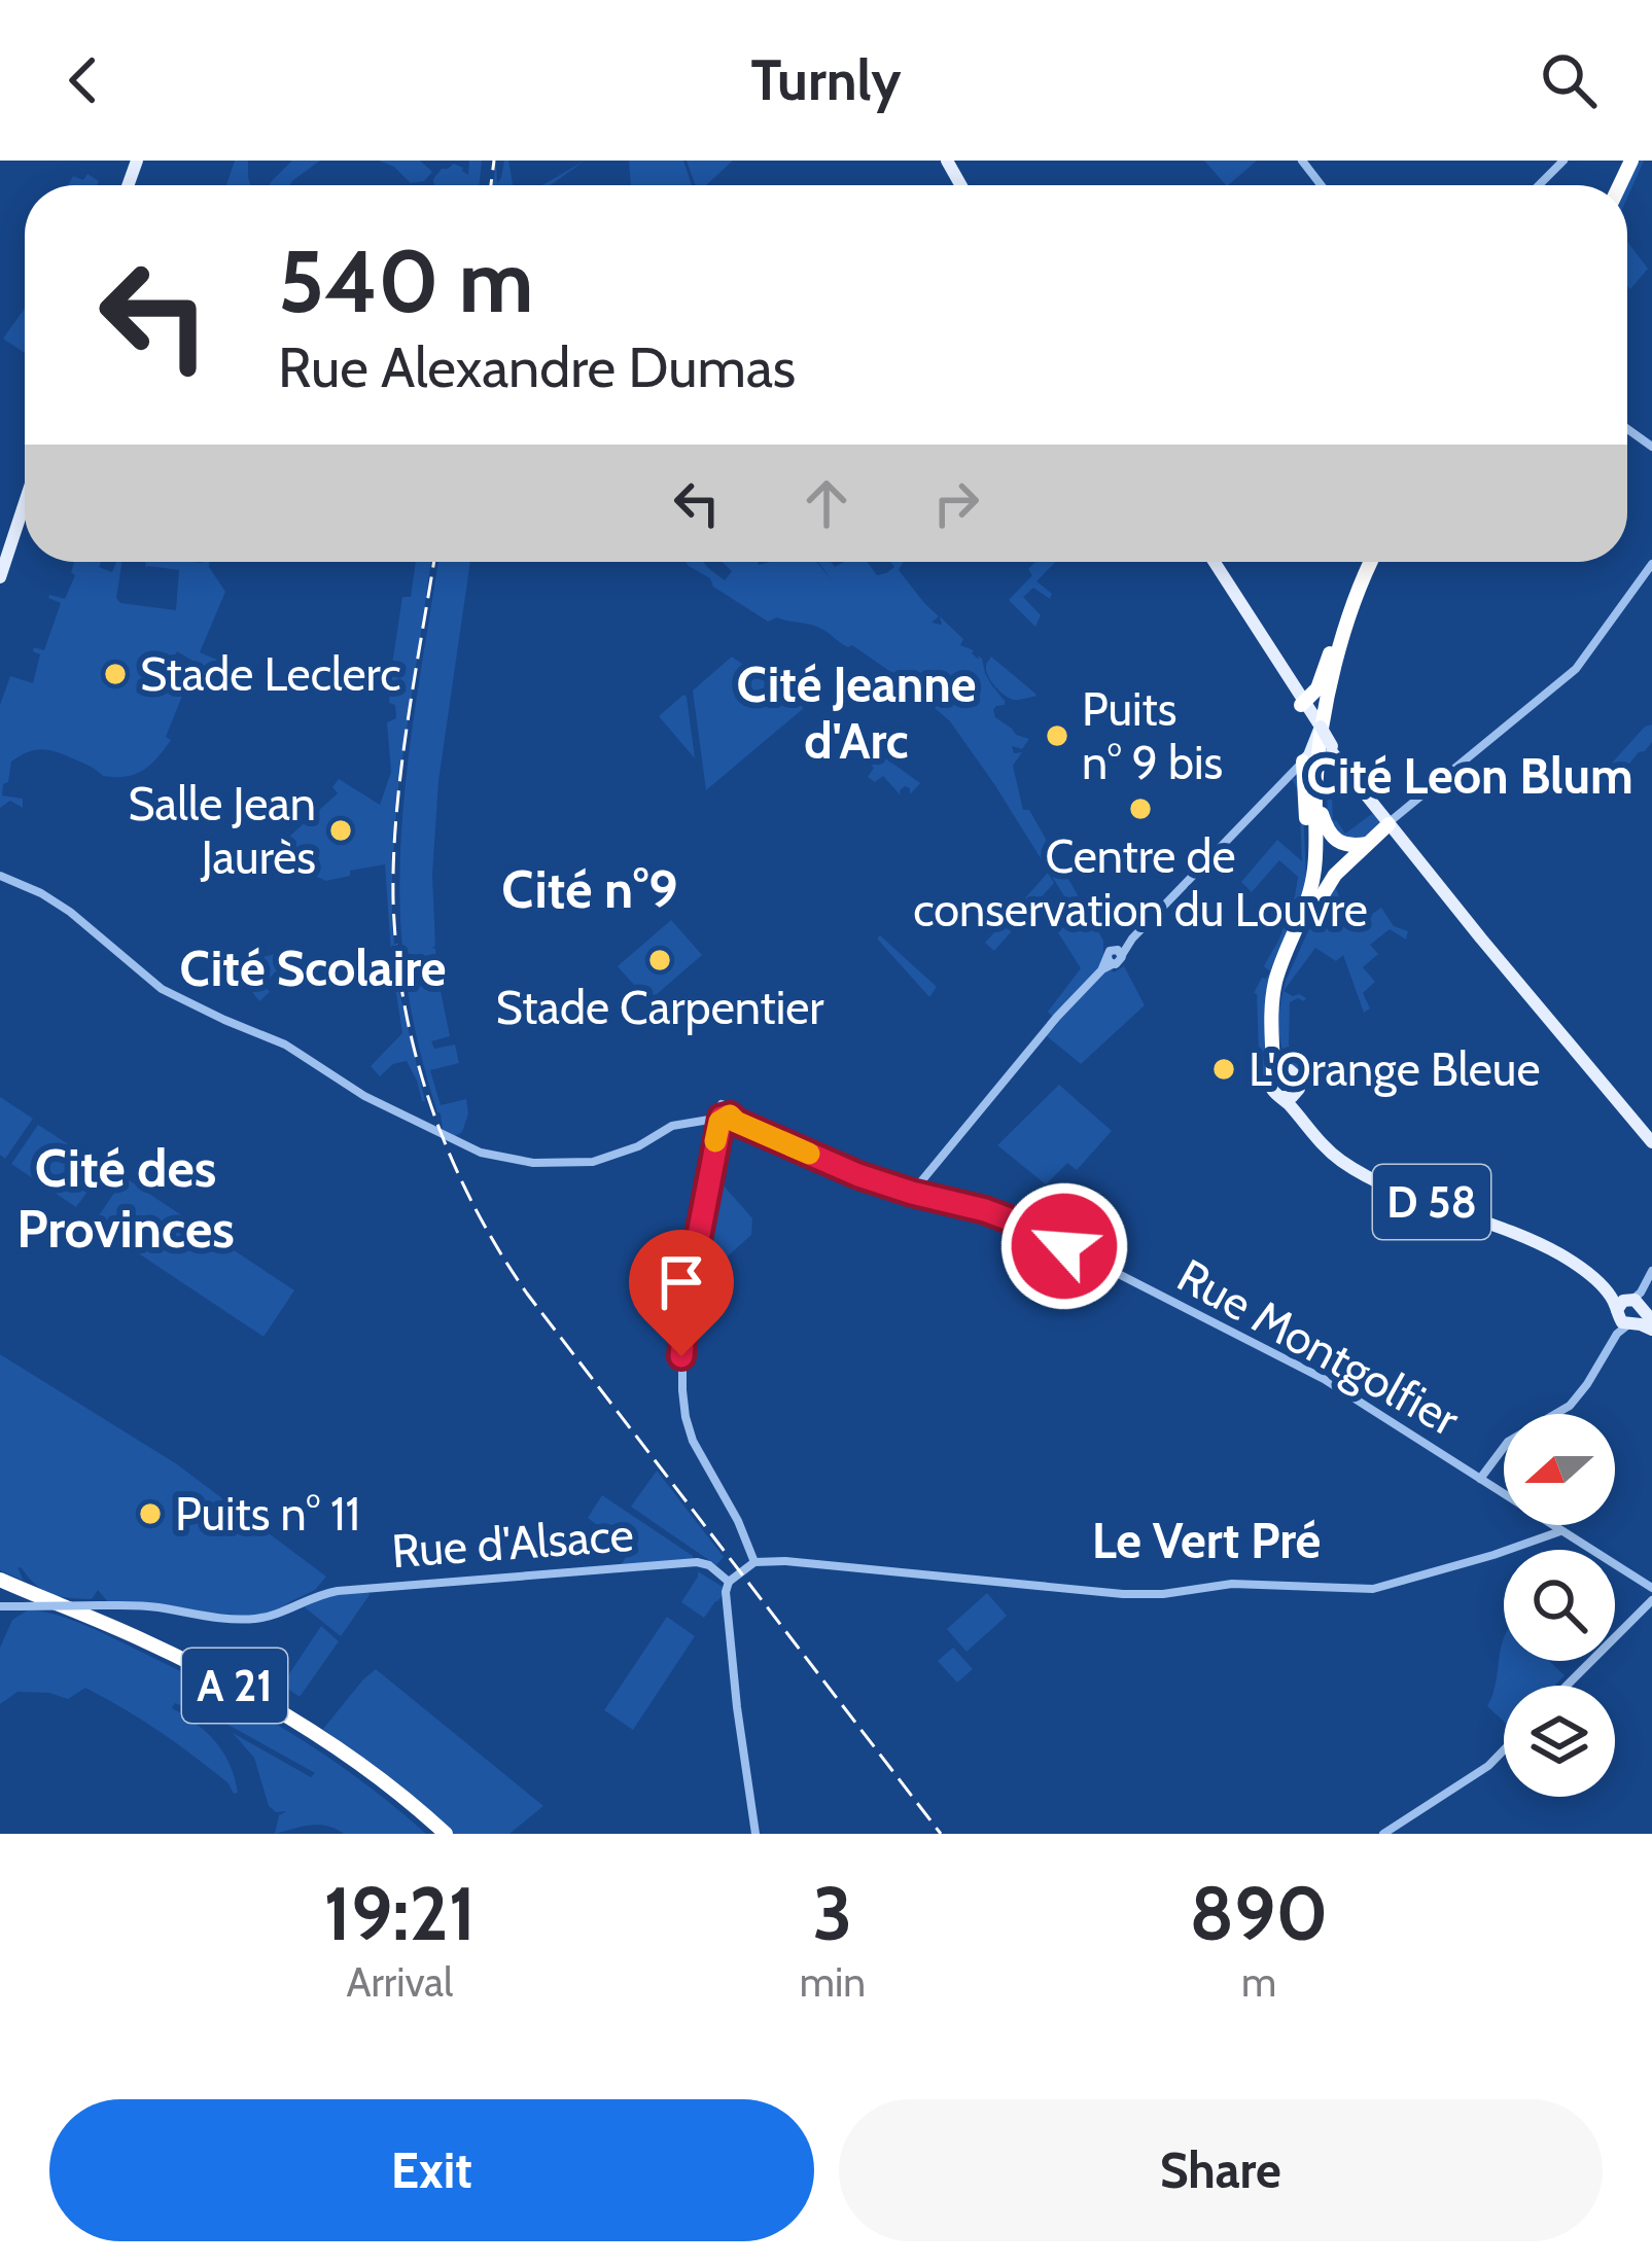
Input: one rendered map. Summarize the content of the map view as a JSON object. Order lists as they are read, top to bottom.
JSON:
{
  "streets": {
    "highway": ["A 21"],
    "main road": ["D 58"],
    "street": ["Rue Montgolfier", "Rue d'Alsace"]
  },
  "districts": [
    "Cité Jeanne d'Arc",
    "Cité Leon Blum",
    "Cité n°9",
    "Cité Scolaire",
    "Cité des Provinces",
    "Le Vert Pré"
  ],
  "places": [
    "Stade Leclerc",
    "Puits n° 9 bis",
    "Centre de conservation du Louvre",
    "Salle Jean Jaurès",
    "Stade Carpentier",
    "L'Orange Bleue",
    "Puits n° 11"
  ],
  "north": "left",
  "page": {
    "header": "Turnly",
    "turn": ["540 m", "Rue Alexandre Dumas"],
    "eta": [
      "19:21",
      "Arrival",
      "3",
      "min",
      "890",
      "m"
    ],
    "buttons": ["Exit", "Share"]
  }
}
